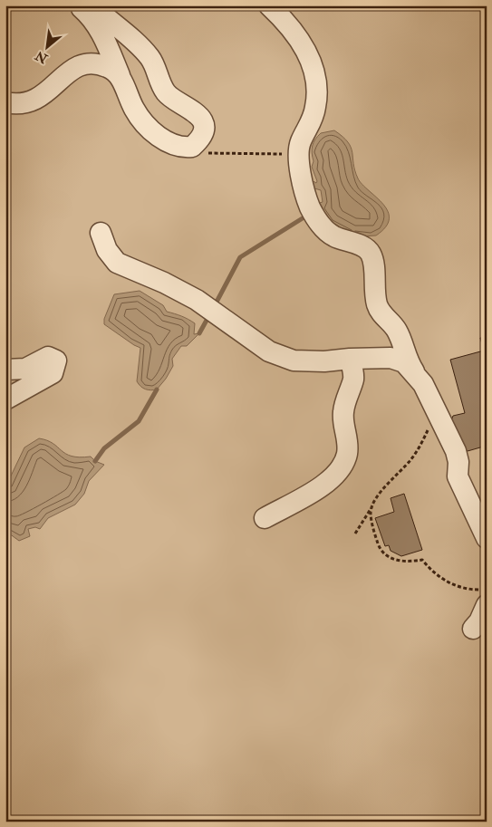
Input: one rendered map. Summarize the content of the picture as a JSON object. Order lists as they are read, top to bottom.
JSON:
{
  "north": "bottom left"
}
